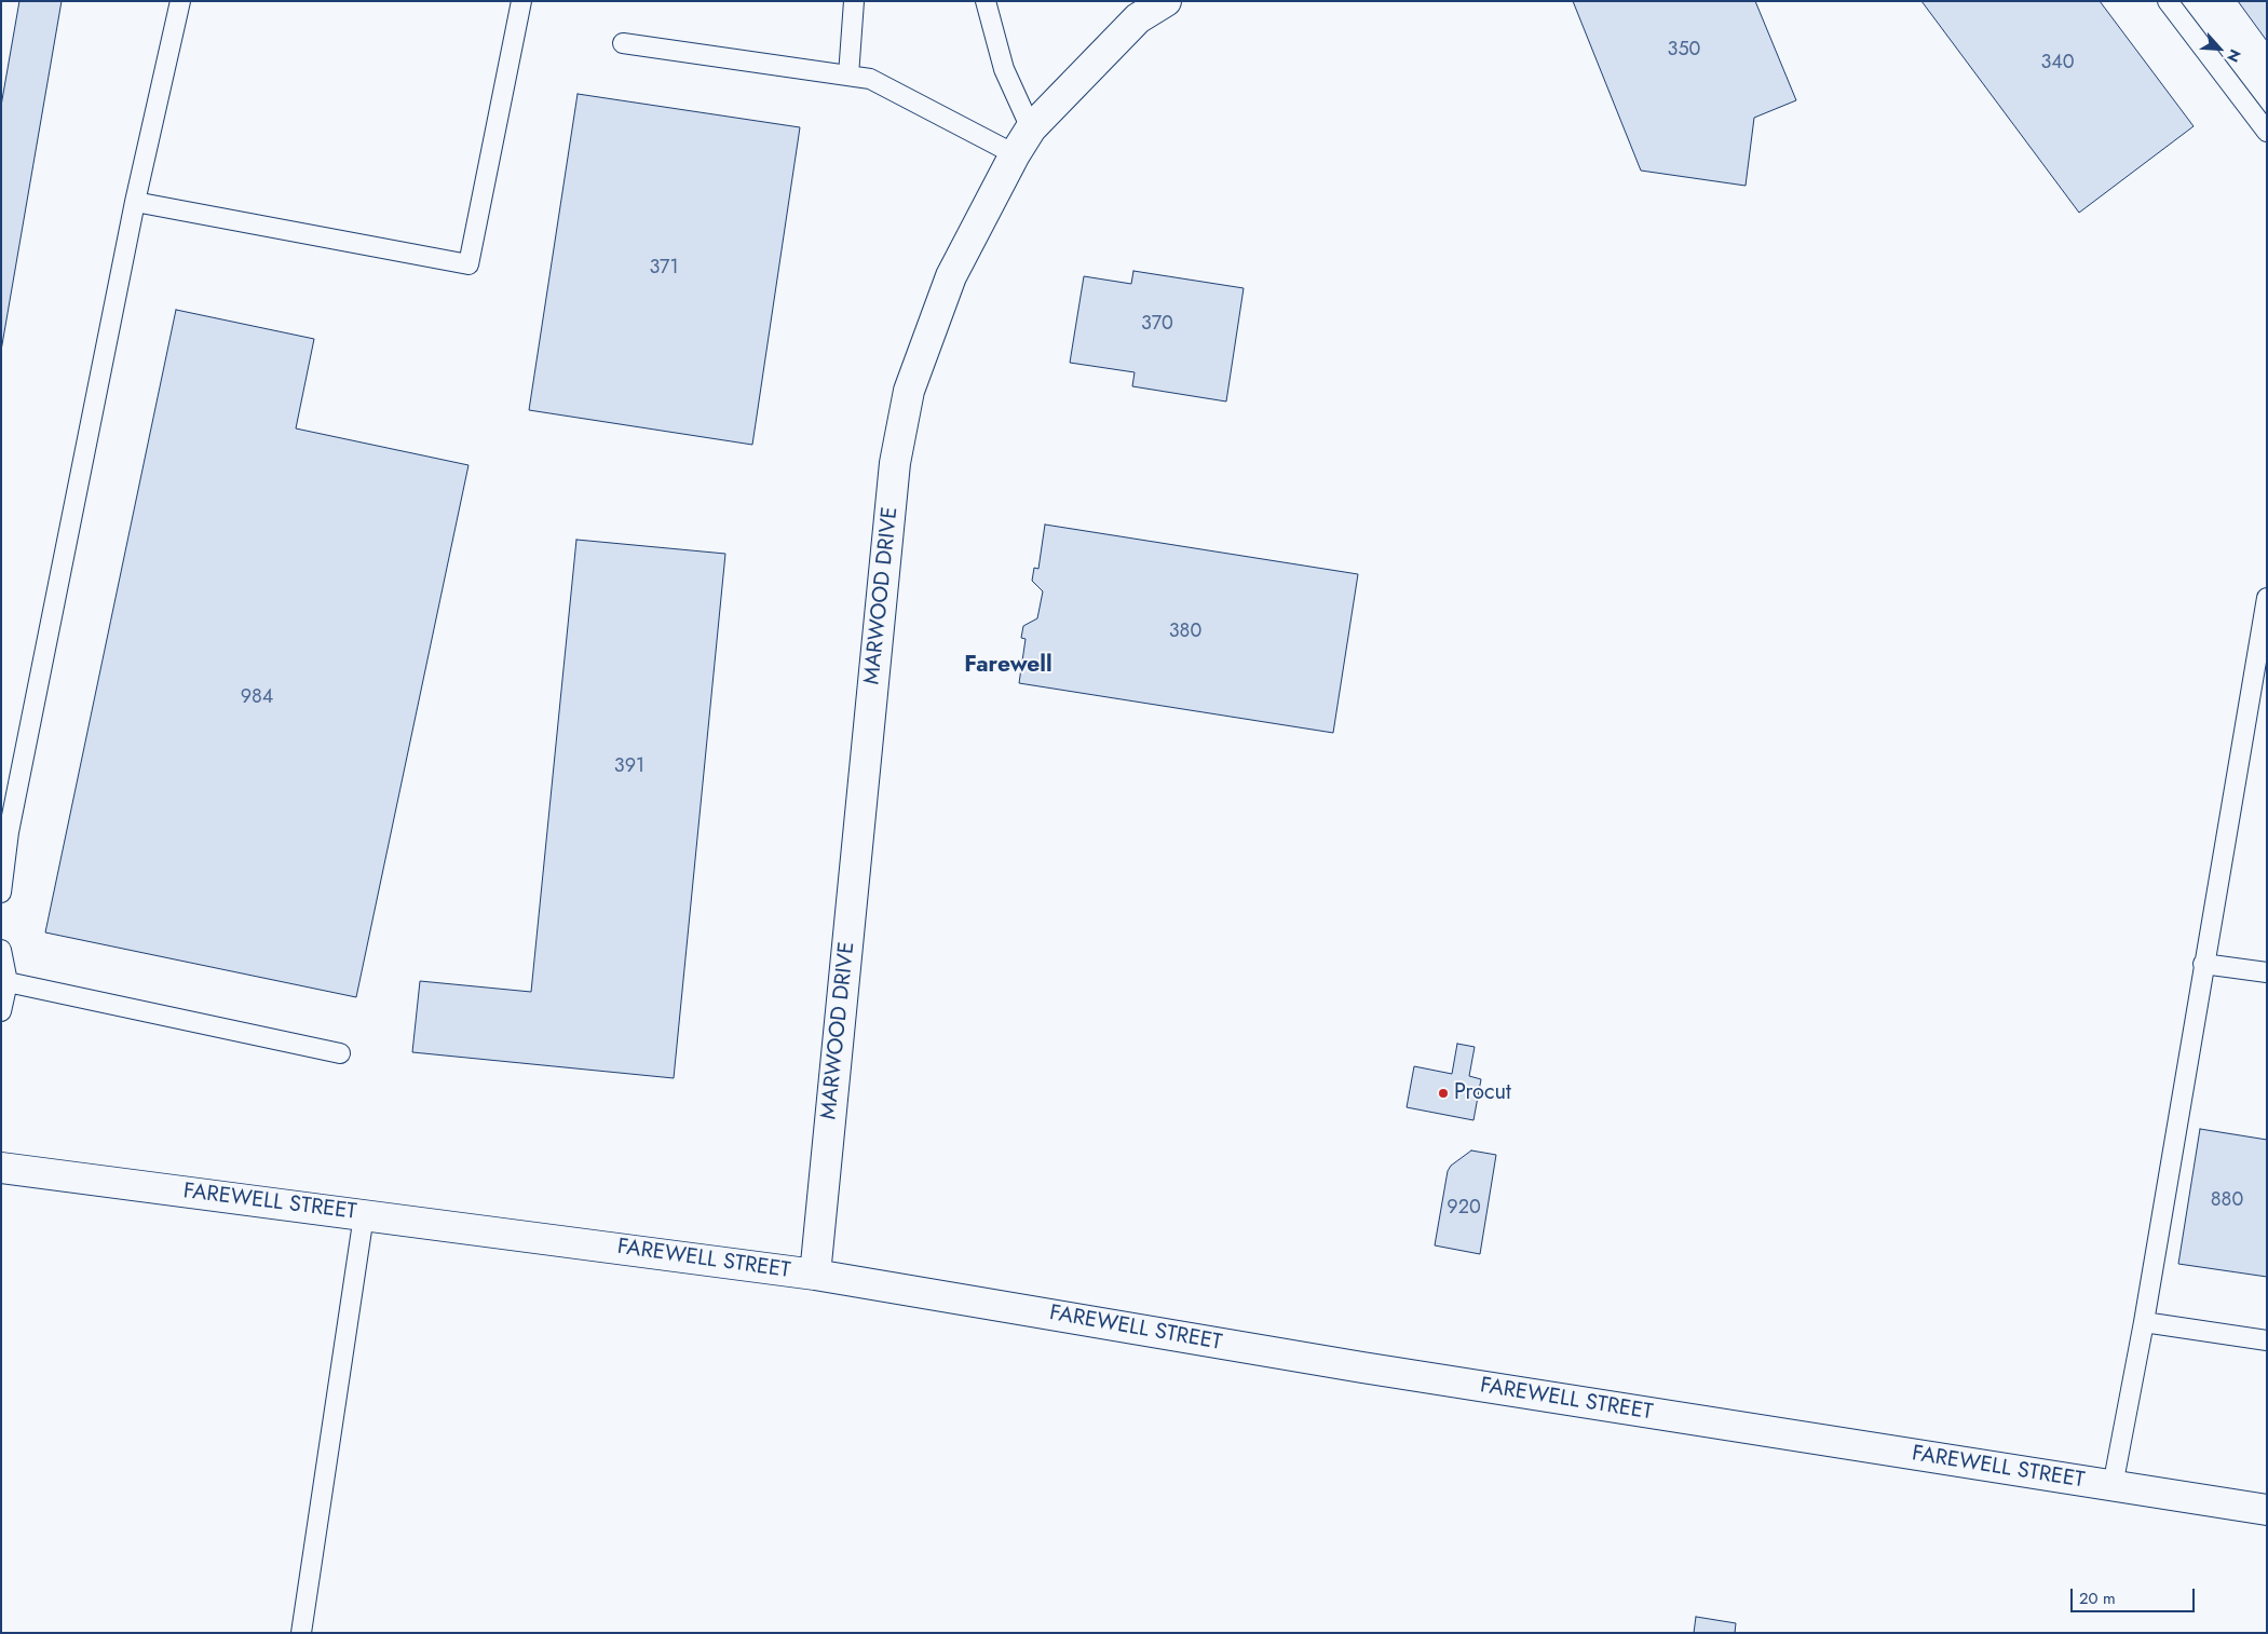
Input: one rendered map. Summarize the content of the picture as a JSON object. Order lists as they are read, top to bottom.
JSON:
{
  "streets": {
    "street": ["MARWOOD DRIVE", "FAREWELL STREET"]
  },
  "crossings": [
    ["MARWOOD DRIVE", "FAREWELL STREET"]
  ],
  "districts": ["Farewell"],
  "places": ["Procut"],
  "house_numbers": [
    "350",
    "340",
    "371",
    "370",
    "380",
    "984",
    "391",
    "880",
    "920"
  ],
  "scale_bar": "20 m",
  "north": "bottom right"
}
